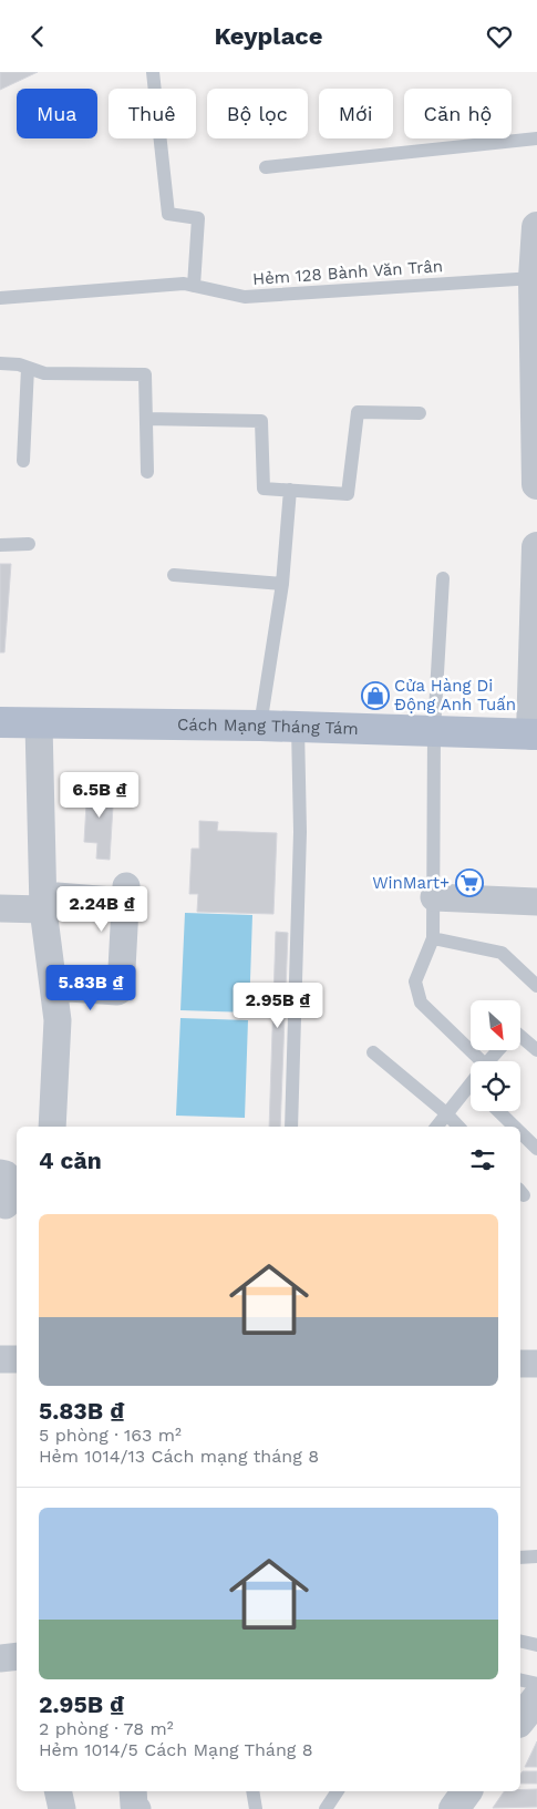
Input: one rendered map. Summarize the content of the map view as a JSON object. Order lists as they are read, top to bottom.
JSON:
{
  "streets": {
    "main road": ["Cách Mạng Tháng Tám"],
    "lane": ["Hẻm 128 Bành Văn Trân"]
  },
  "places": {
    "shop": ["Cửa Hàng Di Động Anh Tuấn"],
    "supermarket": ["WinMart+"]
  },
  "north": "bottom right",
  "page": {
    "header": "Keyplace",
    "chip": [
      "Mua",
      "Thuê",
      "Bộ lọc",
      "Mới",
      "Căn hộ"
    ],
    "price": [
      "6.5B ₫",
      "2.24B ₫",
      "5.83B ₫",
      "2.95B ₫"
    ],
    "heading": "4 căn",
    "list": [
      {
        "name": "5.83B ₫",
        "note": "5 phòng · 163 m² · Hẻm 1014/13 Cách mạng tháng 8"
      },
      {
        "name": "2.95B ₫",
        "note": "2 phòng · 78 m² · Hẻm 1014/5 Cách Mạng Tháng 8"
      }
    ]
  }
}
